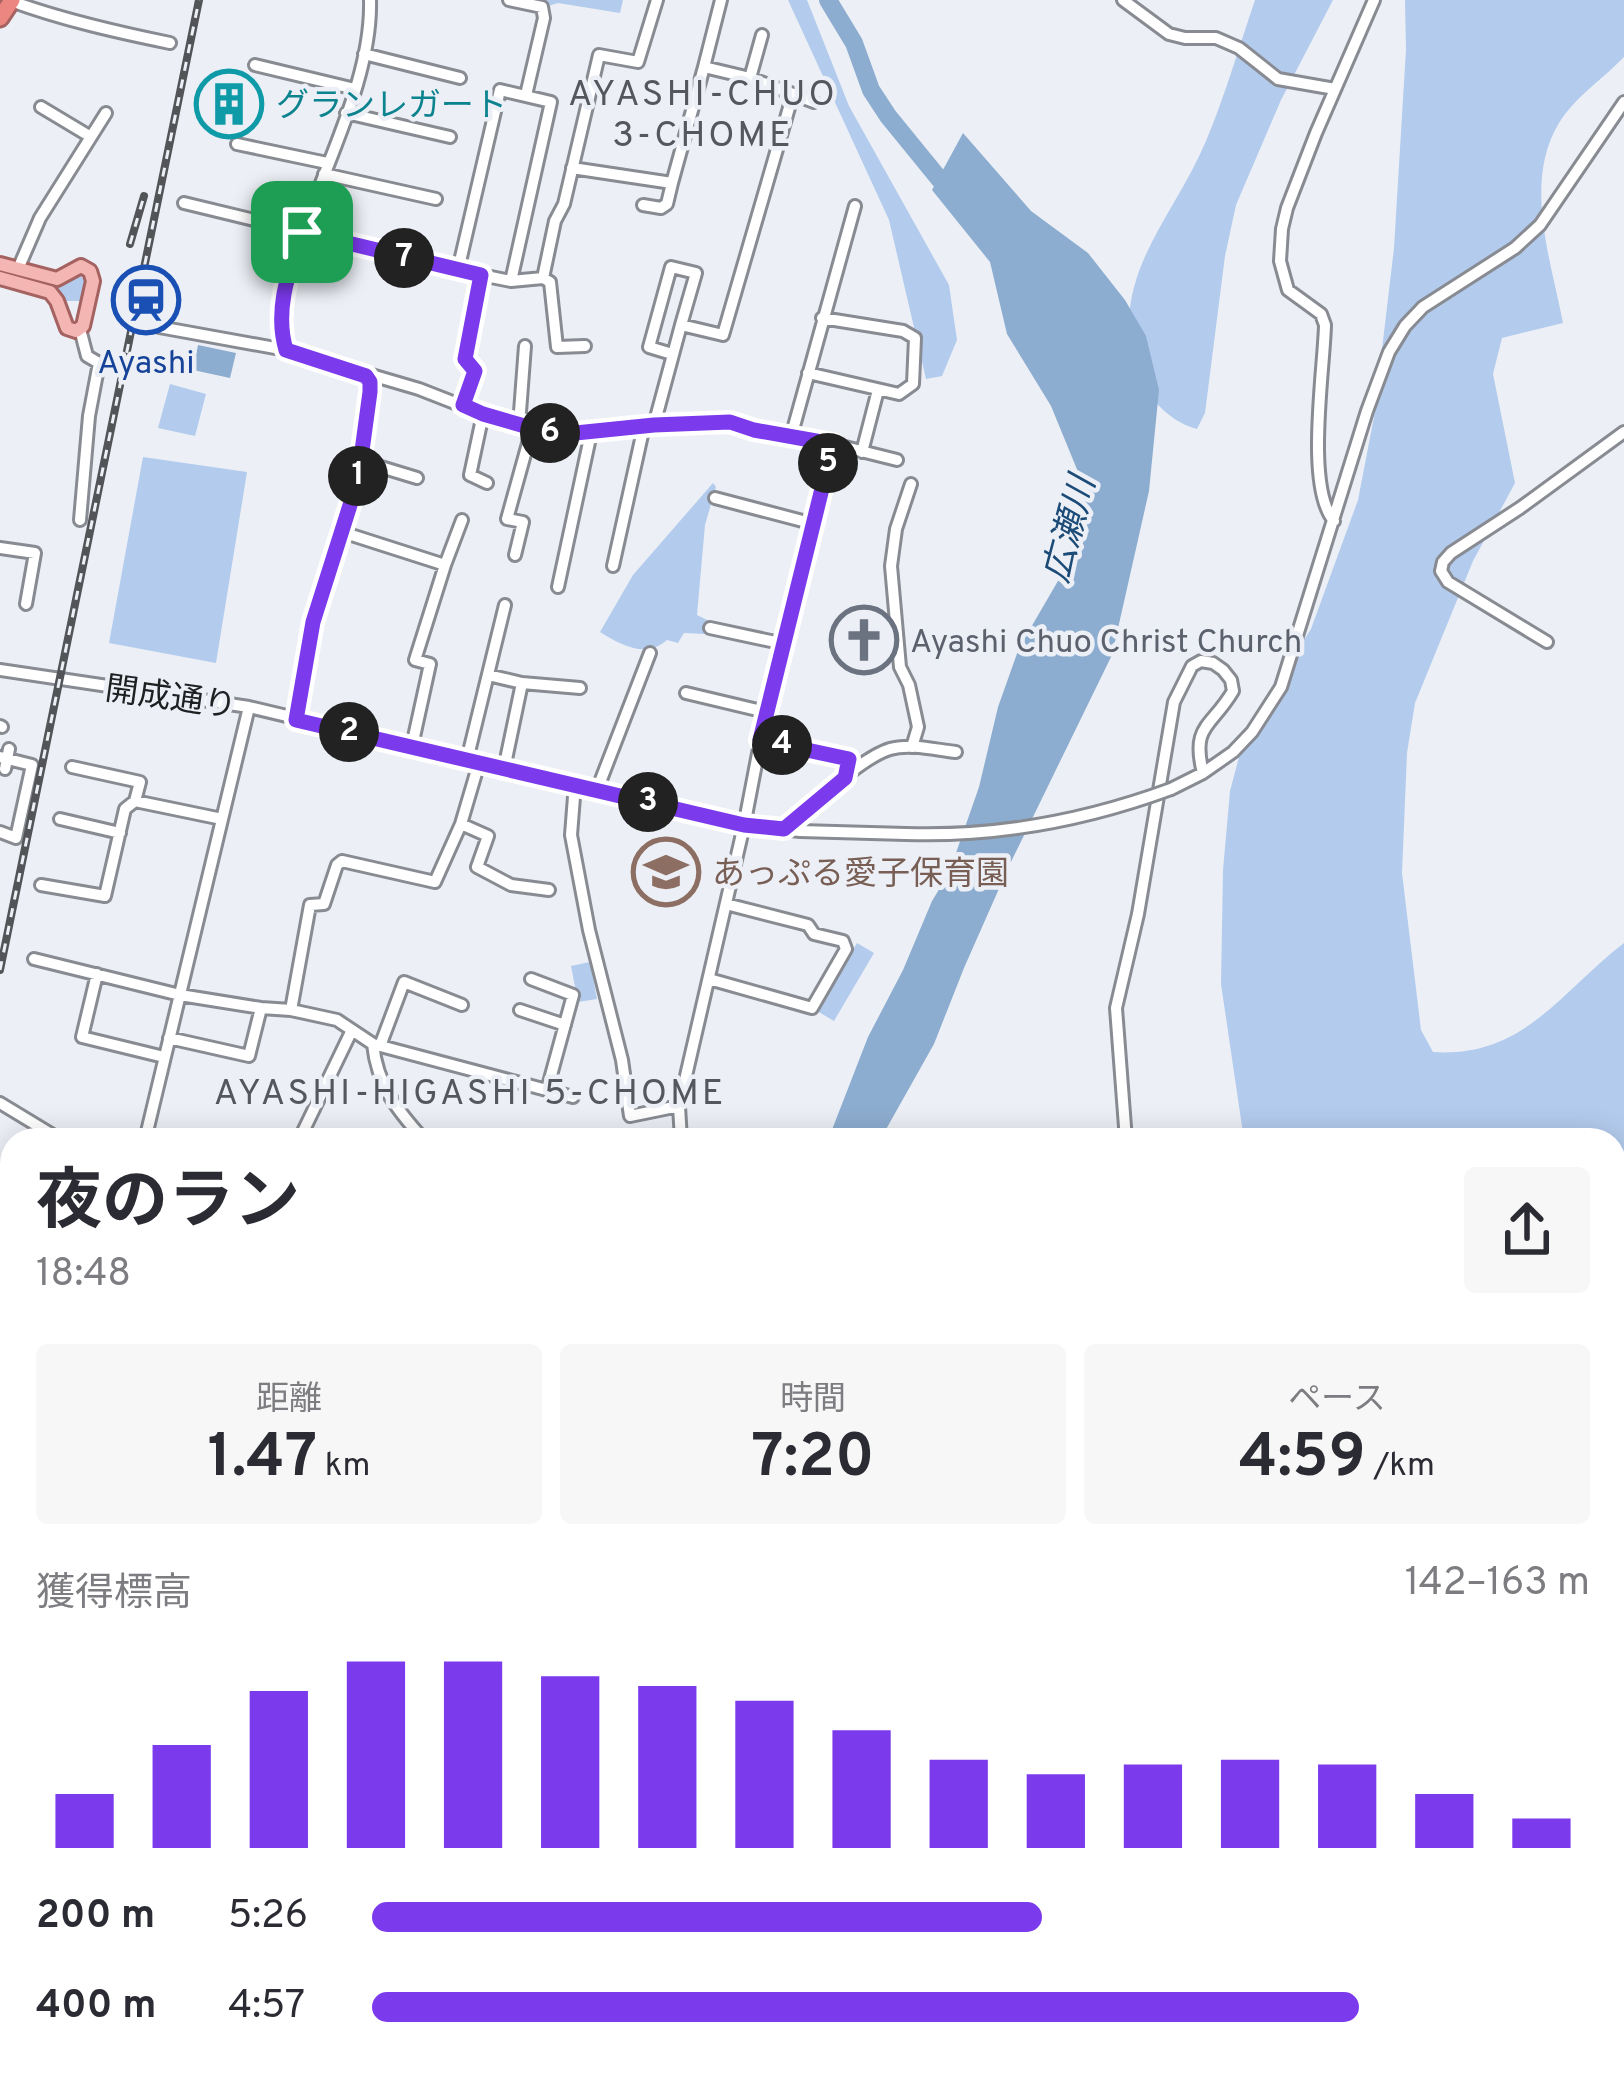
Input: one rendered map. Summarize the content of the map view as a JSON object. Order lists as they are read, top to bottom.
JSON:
{
  "streets": {
    "street": ["開成通り"]
  },
  "districts": ["AYASHI-CHUO 3-CHOME", "AYASHI-HIGASHI 5-CHOME"],
  "water": ["広瀬川"],
  "places": {
    "building": ["グランレガート"],
    "station": ["Ayashi"],
    "church": ["Ayashi Chuo Christ Church"],
    "school or university": ["あっぷる愛子保育園"]
  },
  "page": {
    "pins": [
      "7",
      "6",
      "5",
      "1",
      "2",
      "4",
      "3"
    ],
    "heading": ["夜のラン", "18:48"],
    "stats": [
      ["距離", "1.47 km"],
      ["時間", "7:20"],
      ["ペース", "4:59 /km"]
    ],
    "chart": ["獲得標高", "142–163 m"],
    "list": [
      {
        "name": "200 m",
        "note": "5:26"
      },
      {
        "name": "400 m",
        "note": "4:57"
      }
    ]
  }
}
